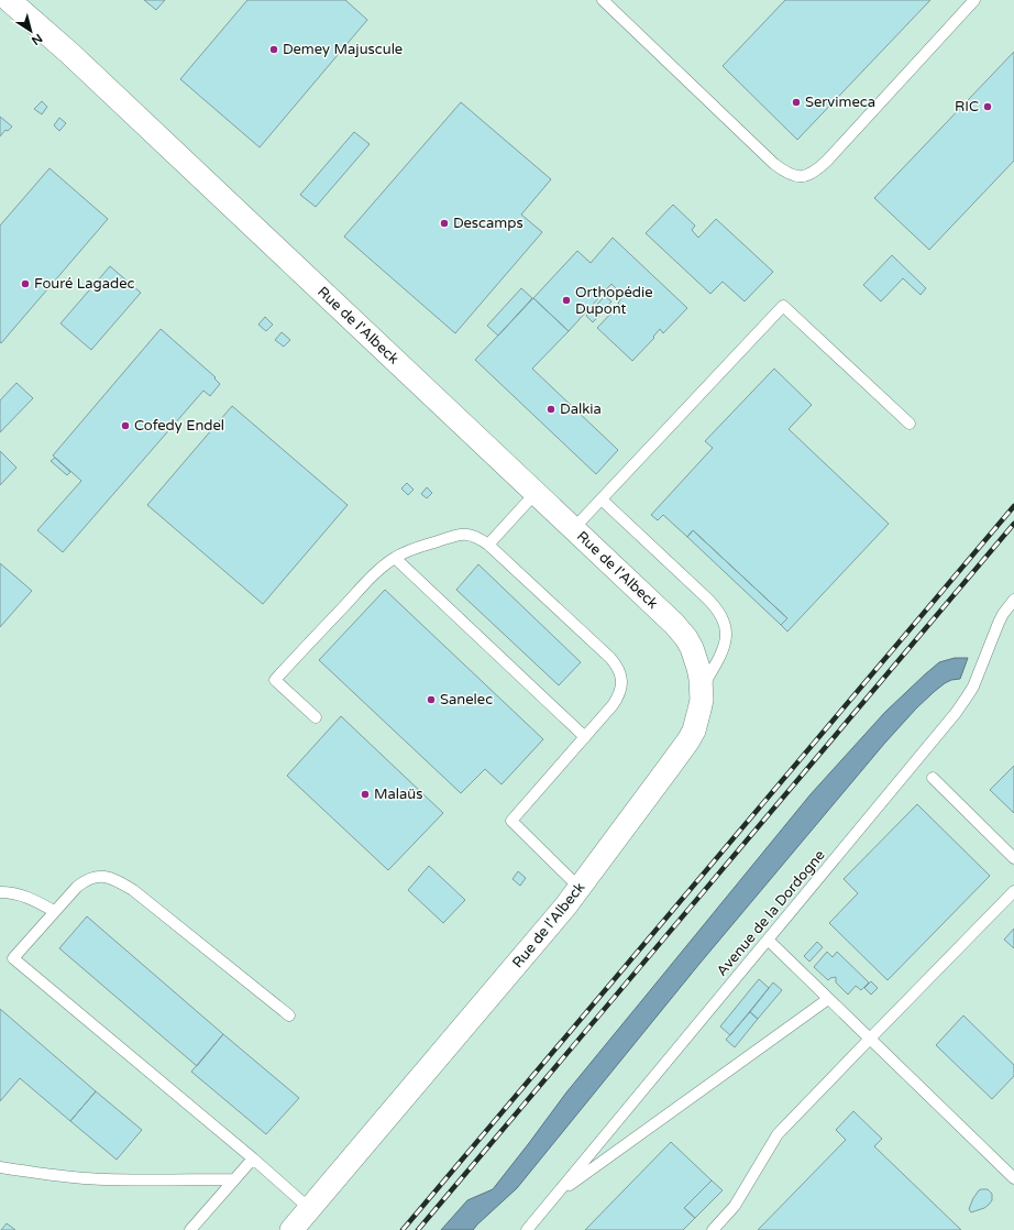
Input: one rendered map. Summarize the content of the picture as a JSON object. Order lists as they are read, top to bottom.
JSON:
{
  "streets": {
    "street": ["Rue de l'Albeck"],
    "lane": ["Avenue de la Dordogne"]
  },
  "places": [
    "Demey Majuscule",
    "Servimeca",
    "RIC",
    "Descamps",
    "Fouré Lagadec",
    "Orthopédie Dupont",
    "Dalkia",
    "Cofedy Endel",
    "Sanelec",
    "Malaüs"
  ],
  "north": "bottom right"
}
